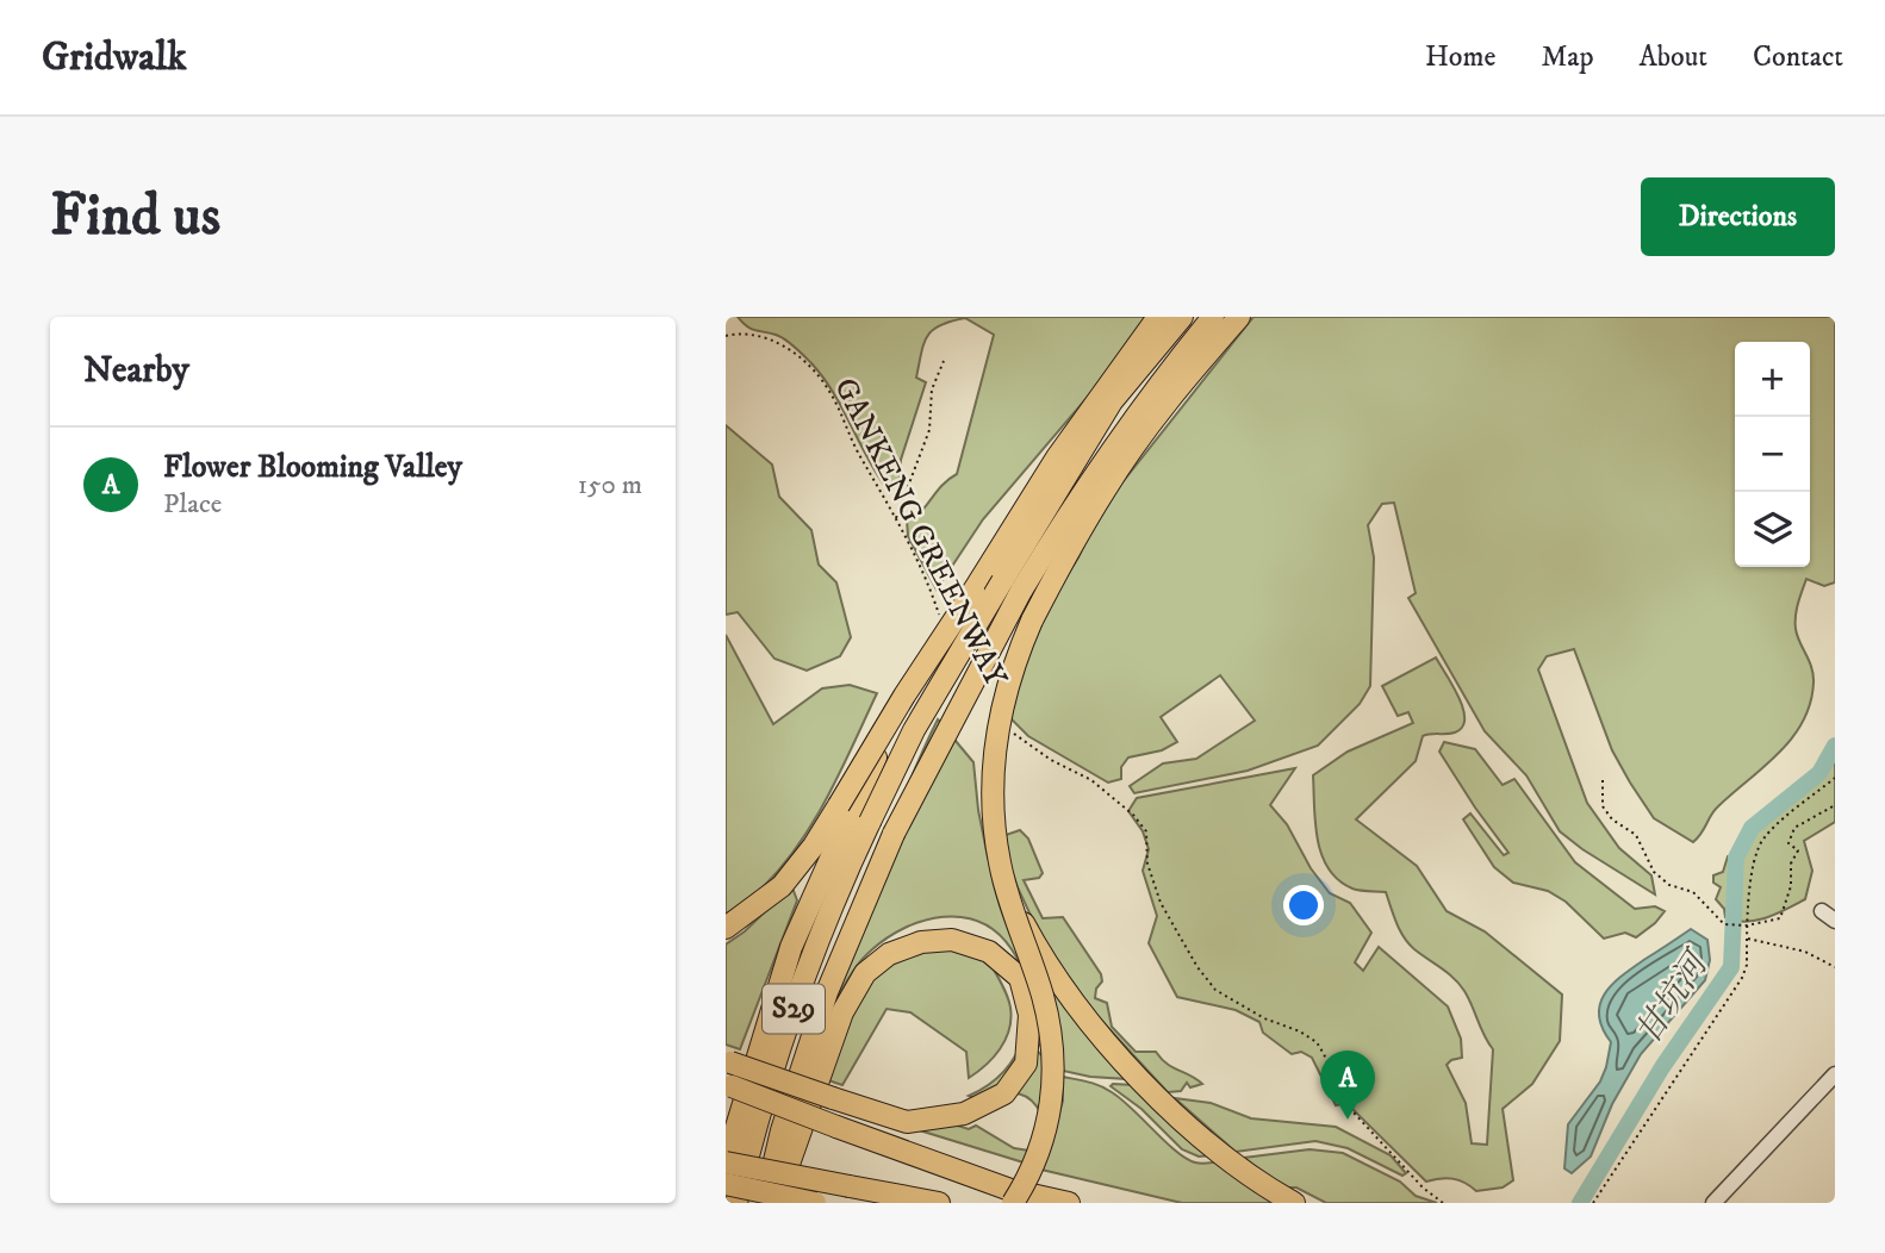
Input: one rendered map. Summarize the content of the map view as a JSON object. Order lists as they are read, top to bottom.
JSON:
{
  "streets": {
    "highway": ["S29"],
    "path": ["GANKENG GREENWAY"]
  },
  "water": ["甘坑河"],
  "page": {
    "header": "Gridwalk",
    "nav": [
      "Home",
      "Map",
      "About",
      "Contact"
    ],
    "buttons": "Directions",
    "title": "Find us",
    "heading": "Nearby",
    "map_buttons": ["+", "−"],
    "list": [
      {
        "mark": "A",
        "name": "Flower Blooming Valley",
        "note": "Place",
        "value": "150 m"
      }
    ],
    "pins": "A"
  }
}
